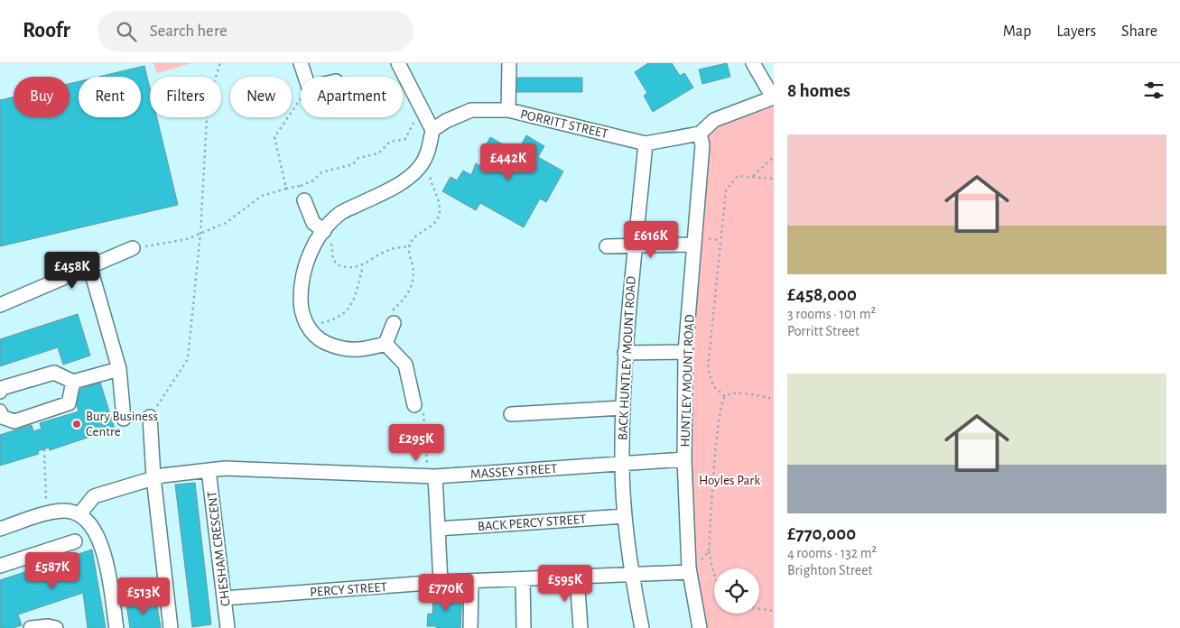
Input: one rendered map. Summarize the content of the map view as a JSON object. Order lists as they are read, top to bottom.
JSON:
{
  "streets": {
    "street": [
      "PORRITT STREET",
      "BACK HUNTLEY MOUNT ROAD",
      "HUNTLEY MOUNT ROAD",
      "MASSEY STREET",
      "BACK PERCY STREET",
      "CHESHAM CRESCENT",
      "PERCY STREET"
    ]
  },
  "crossings": [
    ["PORRITT STREET", "BACK HUNTLEY MOUNT ROAD"],
    ["PORRITT STREET", "HUNTLEY MOUNT ROAD"],
    ["BACK HUNTLEY MOUNT ROAD", "MASSEY STREET"],
    ["BACK HUNTLEY MOUNT ROAD", "BACK PERCY STREET"],
    ["BACK HUNTLEY MOUNT ROAD", "PERCY STREET"],
    ["HUNTLEY MOUNT ROAD", "MASSEY STREET"],
    ["HUNTLEY MOUNT ROAD", "PERCY STREET"],
    ["MASSEY STREET", "CHESHAM CRESCENT"],
    ["CHESHAM CRESCENT", "PERCY STREET"]
  ],
  "parks": ["Hoyles Park"],
  "places": ["Bury Business Centre"],
  "page": {
    "header": "Roofr",
    "search": "Search here",
    "nav": ["Map", "Layers", "Share"],
    "heading": "8 homes",
    "chip": [
      "Buy",
      "Rent",
      "Filters",
      "New",
      "Apartment"
    ],
    "list": [
      {
        "name": "£458,000",
        "note": "3 rooms · 101 m² · Porritt Street"
      },
      {
        "name": "£770,000",
        "note": "4 rooms · 132 m² · Brighton Street"
      }
    ],
    "price": [
      "£442K",
      "£616K",
      "£458K",
      "£295K",
      "£587K",
      "£595K",
      "£770K",
      "£513K"
    ]
  }
}
